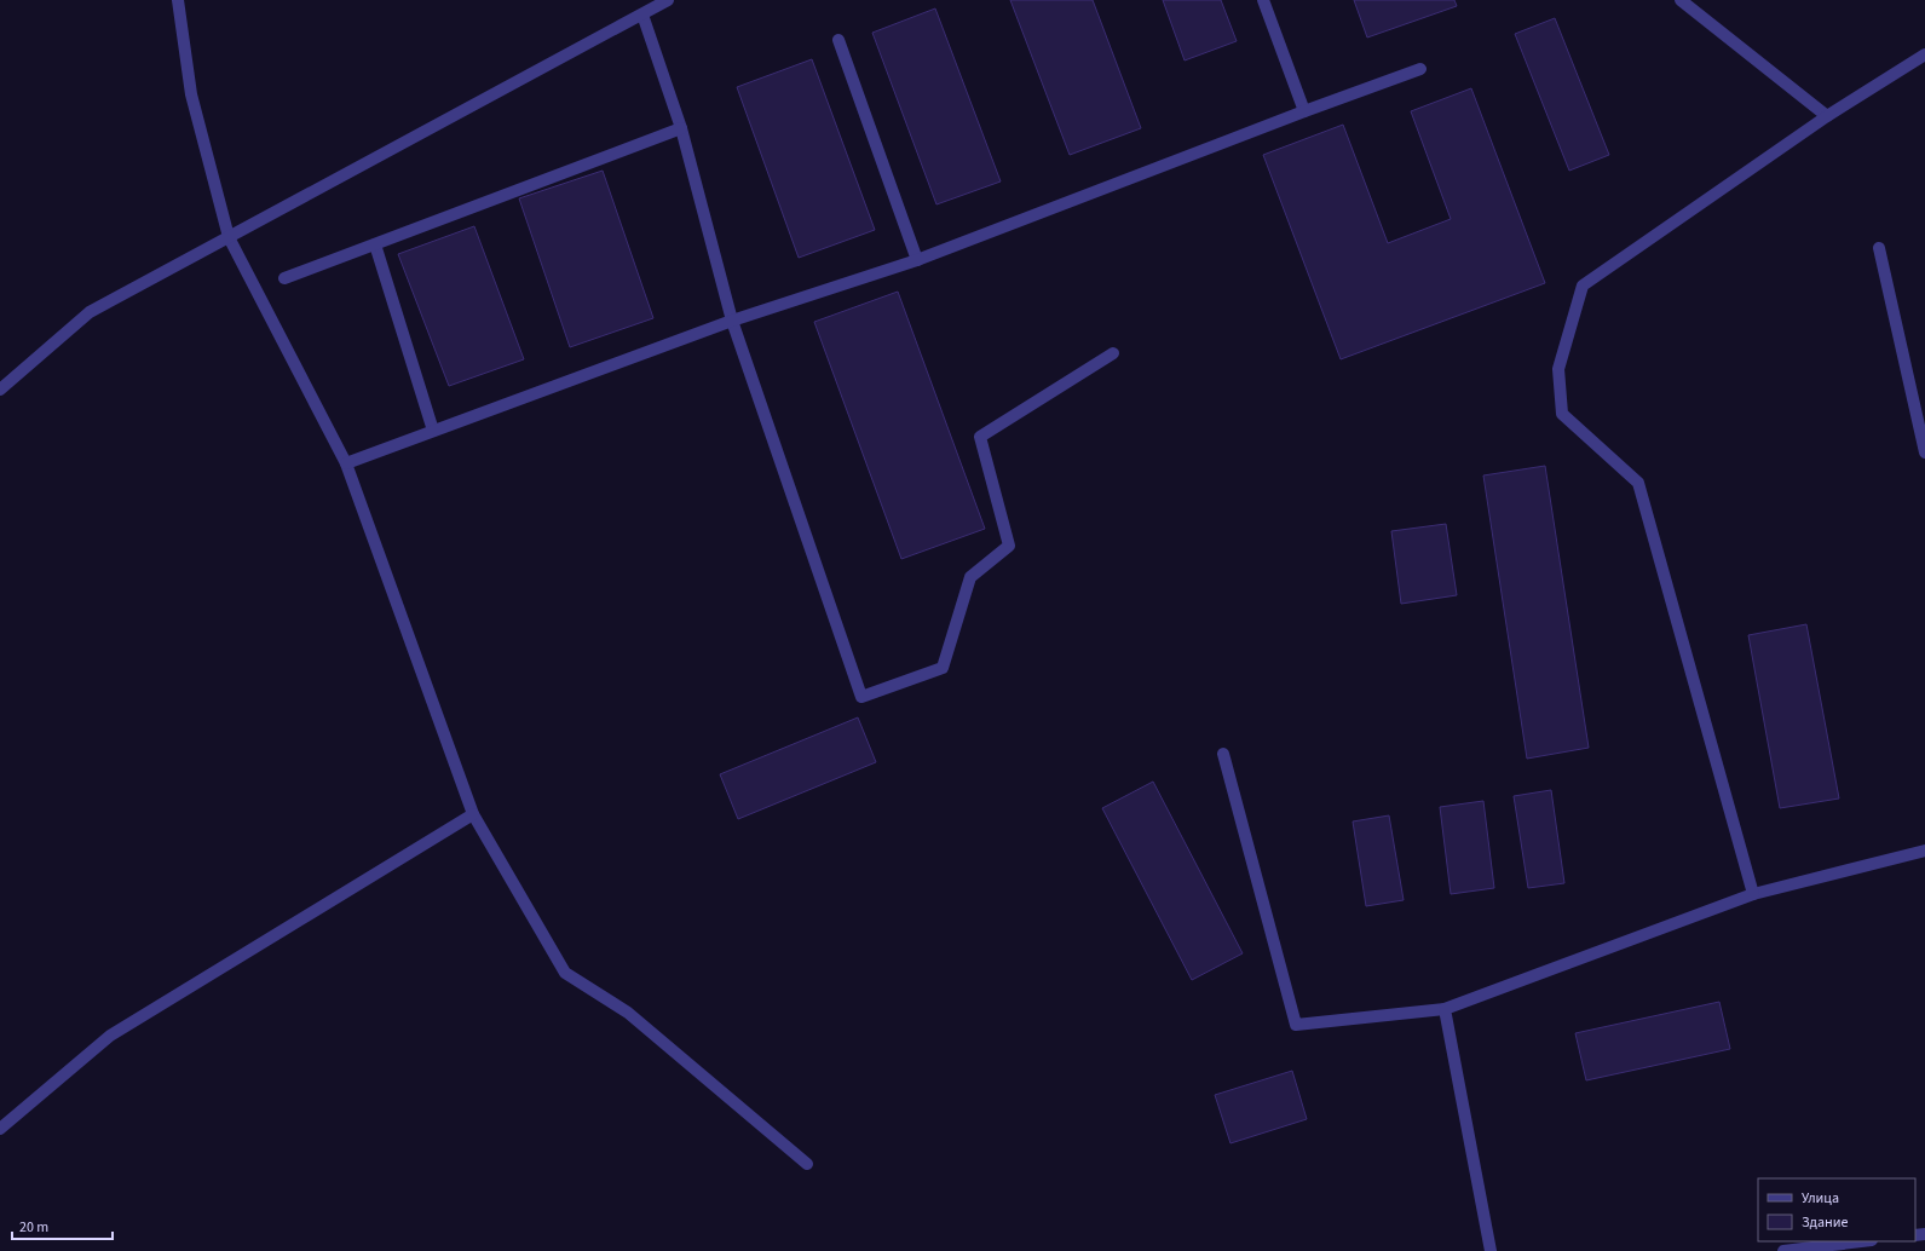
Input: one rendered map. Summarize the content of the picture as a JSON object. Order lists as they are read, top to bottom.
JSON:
{
  "legend": ["Улица", "Здание"],
  "scale_bar": "20 m"
}
